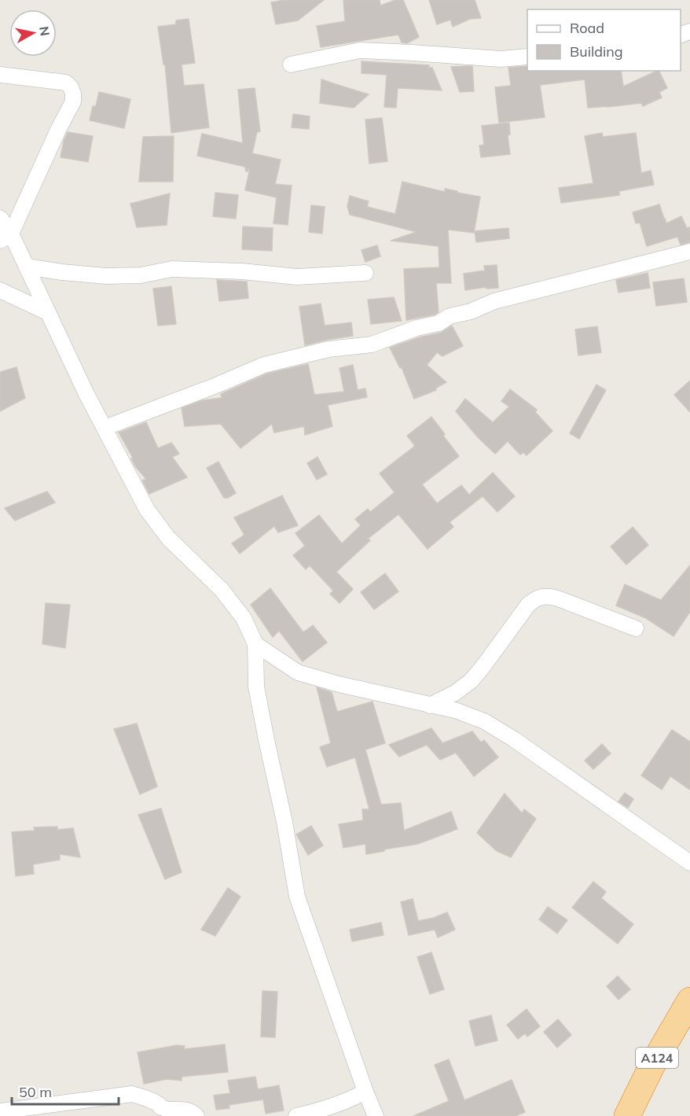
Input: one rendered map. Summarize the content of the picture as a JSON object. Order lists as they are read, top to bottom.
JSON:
{
  "streets": {
    "highway": ["A124"]
  },
  "legend": ["Road", "Building"],
  "scale_bar": "50 m",
  "north": "right"
}
